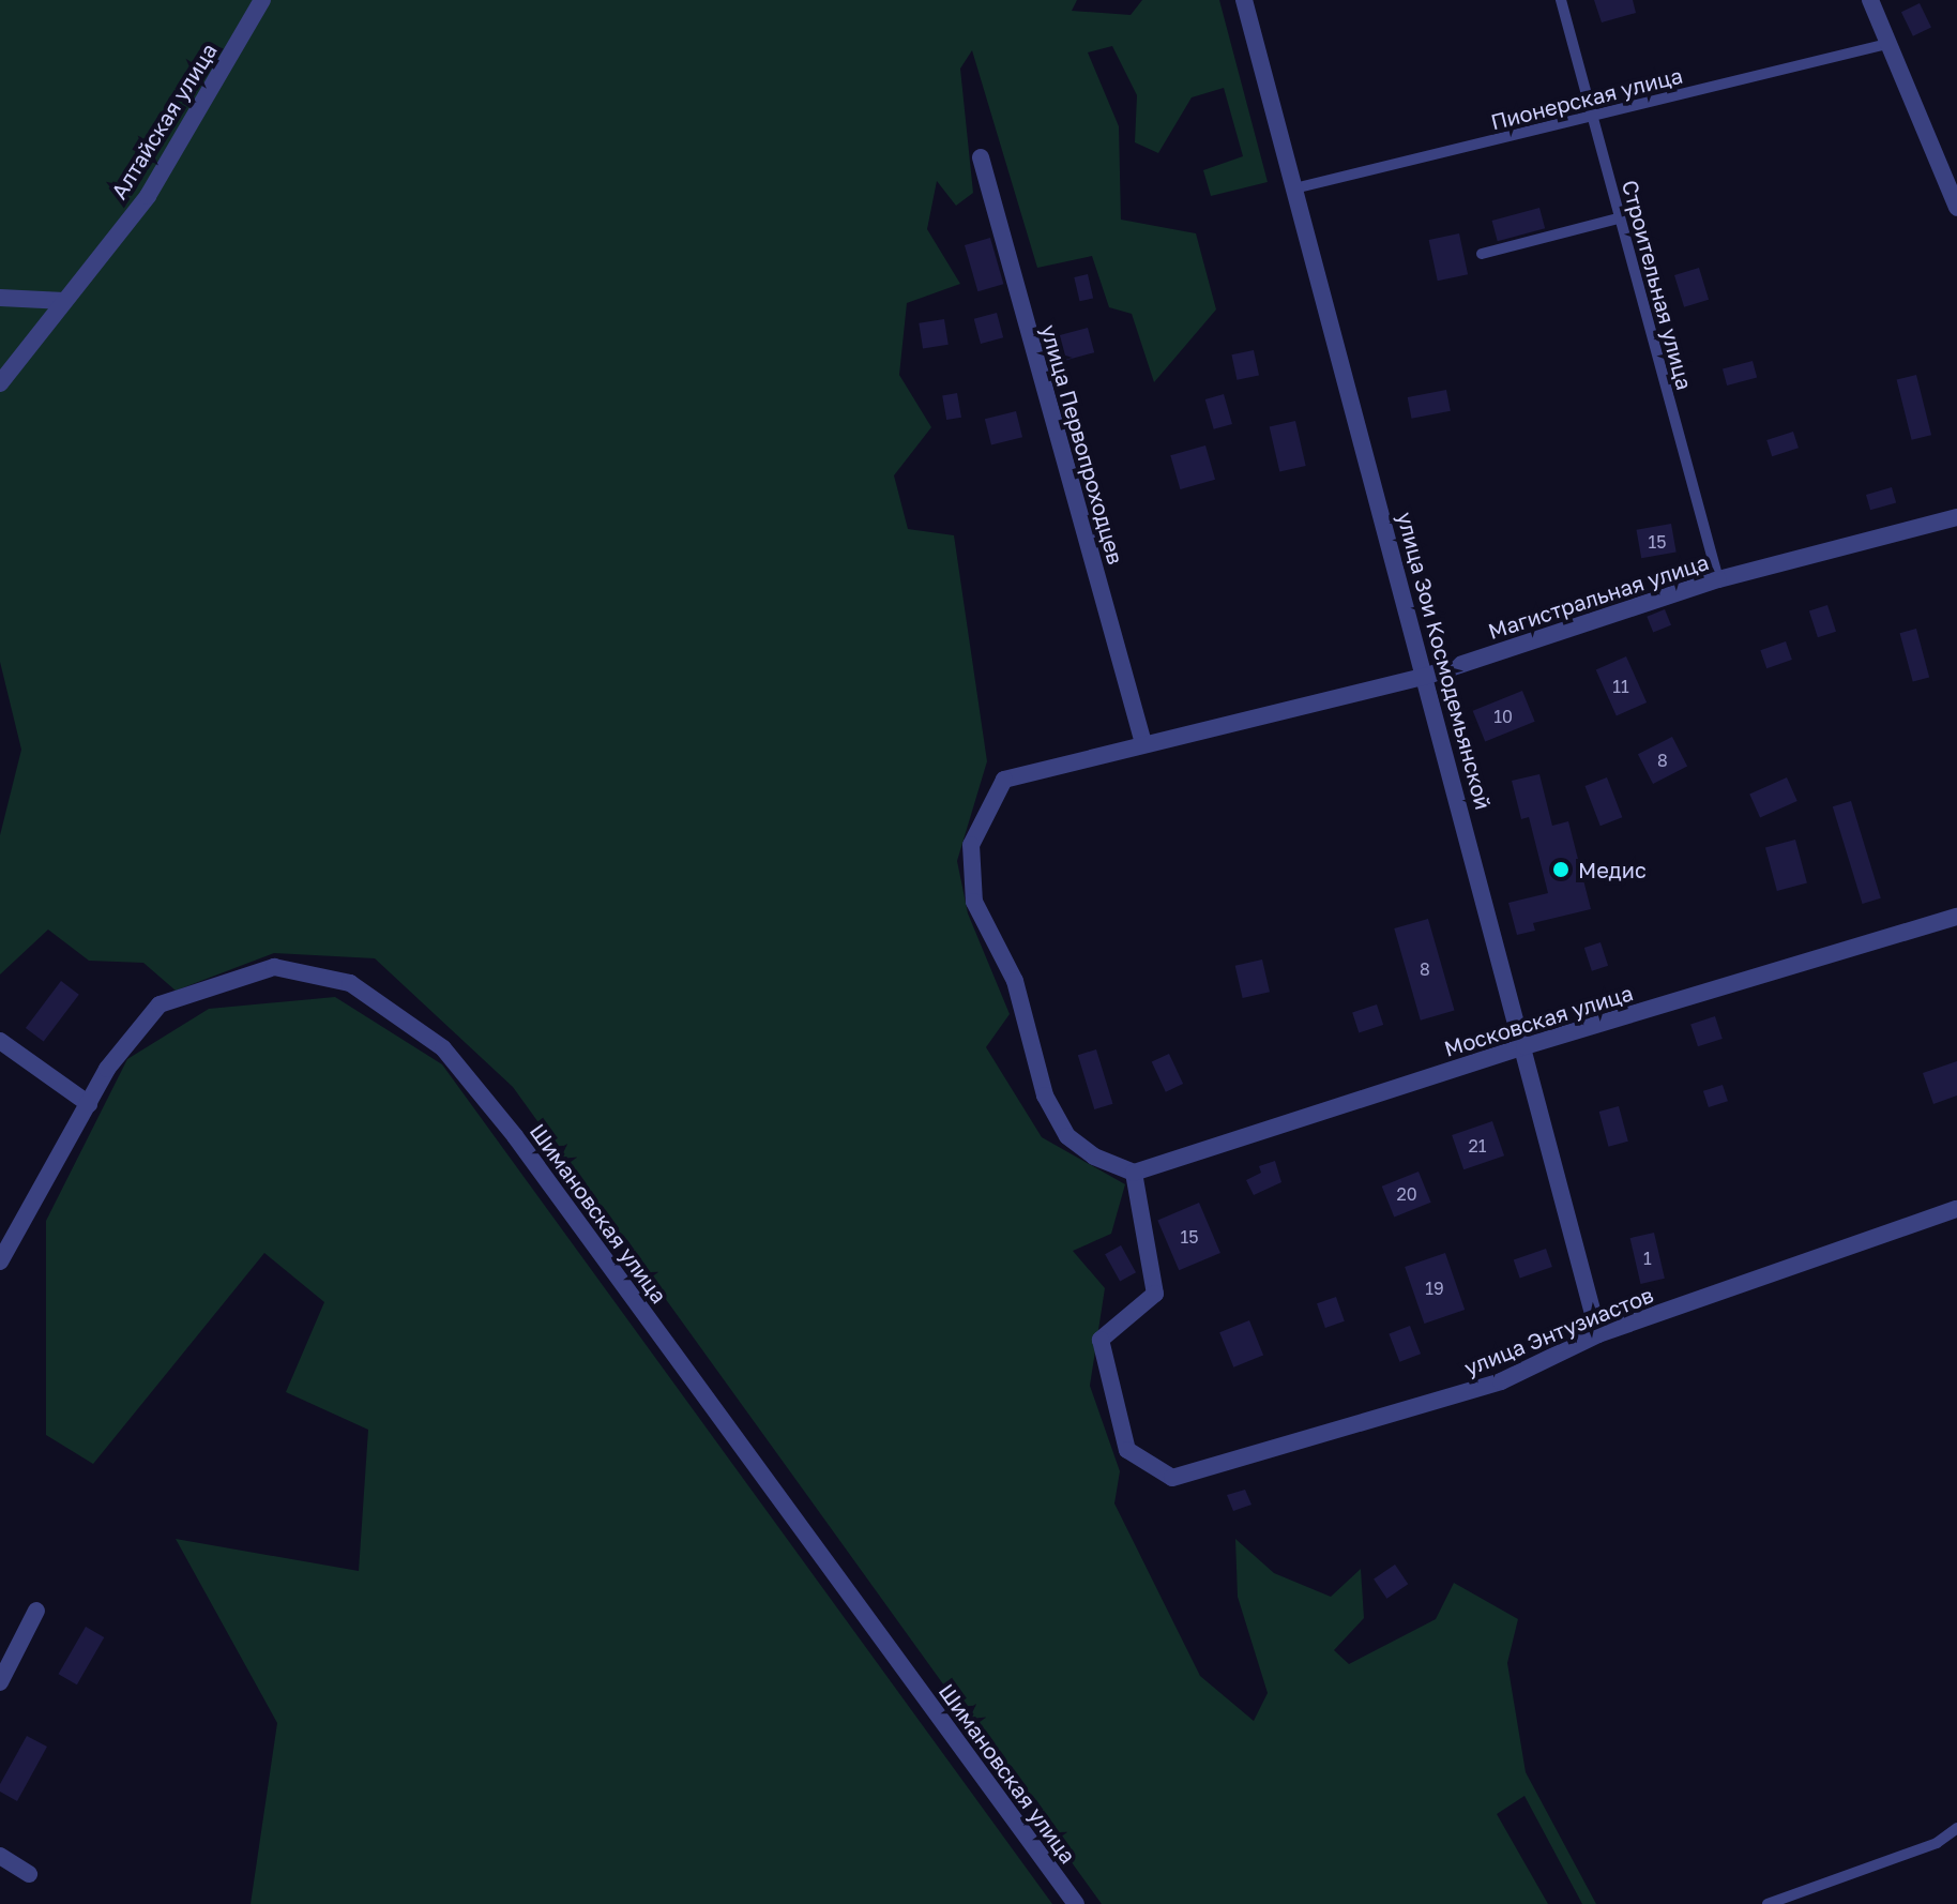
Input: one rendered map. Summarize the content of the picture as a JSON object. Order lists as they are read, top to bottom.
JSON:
{
  "streets": {
    "street": [
      "Алтайская улица",
      "улица Первопроходцев",
      "Магистральная улица",
      "улица Зои Космодемьянской",
      "Московская улица",
      "Шимановская улица",
      "улица Энтузиастов"
    ],
    "lane": ["Пионерская улица", "Строительная улица"]
  },
  "crossings": [
    ["Пионерская улица", "Строительная улица"],
    ["Пионерская улица", "улица Зои Космодемьянской"],
    ["Строительная улица", "Магистральная улица"],
    ["улица Первопроходцев", "Магистральная улица"],
    ["Магистральная улица", "улица Зои Космодемьянской"],
    ["Магистральная улица", "Московская улица"],
    ["Магистральная улица", "улица Энтузиастов"],
    ["улица Зои Космодемьянской", "Московская улица"],
    ["улица Зои Космодемьянской", "улица Энтузиастов"],
    ["Московская улица", "улица Энтузиастов"]
  ],
  "places": ["Медис"],
  "house_numbers": [
    "15",
    "11",
    "10",
    "8",
    "8",
    "21",
    "20",
    "15",
    "1",
    "19"
  ]
}
